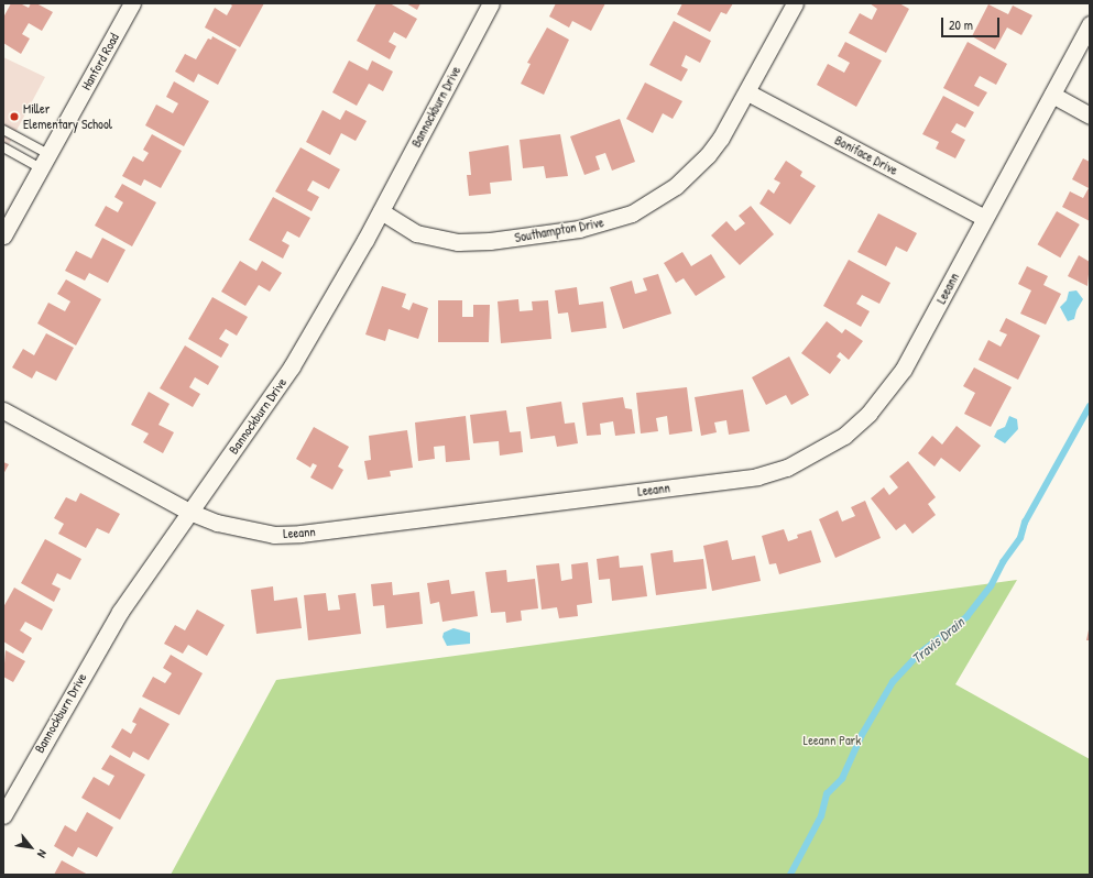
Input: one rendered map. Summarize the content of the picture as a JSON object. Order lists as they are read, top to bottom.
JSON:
{
  "streets": {
    "street": [
      "Hanford Road",
      "Bannockburn Drive",
      "Boniface Drive",
      "Southampton Drive",
      "Leeann"
    ]
  },
  "crossings": [
    ["Bannockburn Drive", "Southampton Drive"],
    ["Bannockburn Drive", "Leeann"],
    ["Boniface Drive", "Southampton Drive"],
    ["Boniface Drive", "Leeann"]
  ],
  "water": ["Travis Drain"],
  "parks": ["Leeann Park"],
  "places": ["Miller Elementary School"],
  "scale_bar": "20 m",
  "north": "bottom right"
}
